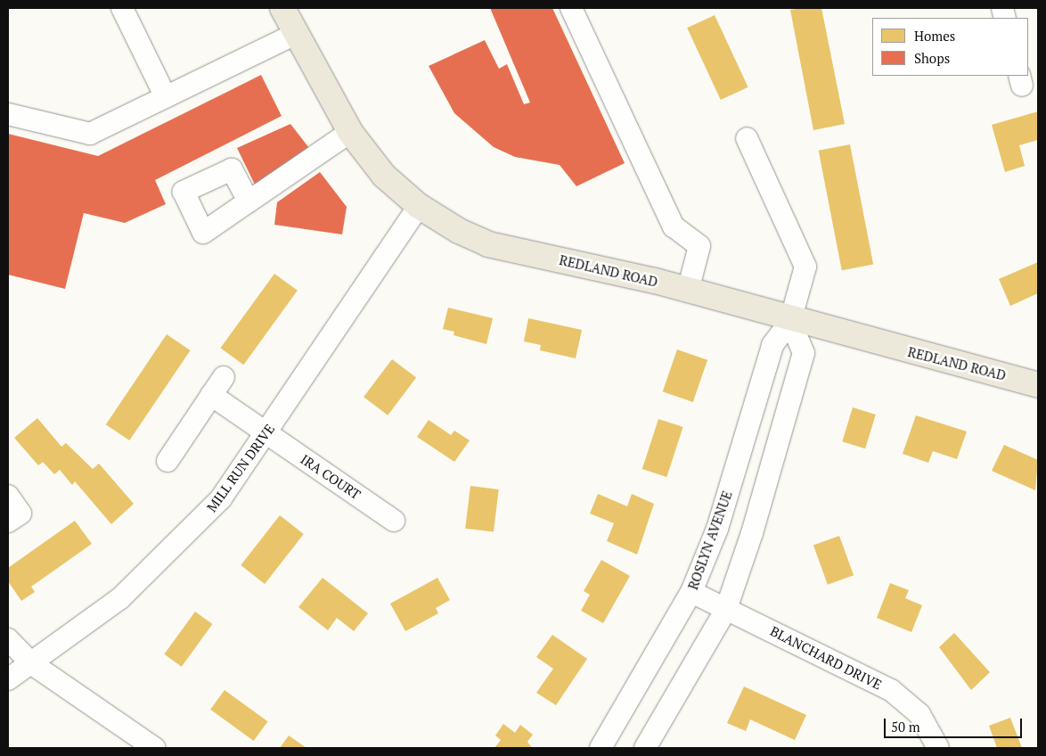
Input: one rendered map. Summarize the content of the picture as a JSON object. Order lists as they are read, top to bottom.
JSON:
{
  "streets": {
    "main road": ["REDLAND ROAD"],
    "street": [
      "MILL RUN DRIVE",
      "IRA COURT",
      "ROSLYN AVENUE",
      "BLANCHARD DRIVE"
    ]
  },
  "crossings": [
    ["REDLAND ROAD", "MILL RUN DRIVE"],
    ["REDLAND ROAD", "ROSLYN AVENUE"],
    ["MILL RUN DRIVE", "IRA COURT"],
    ["ROSLYN AVENUE", "BLANCHARD DRIVE"]
  ],
  "legend": ["Homes", "Shops"],
  "scale_bar": "50 m"
}
